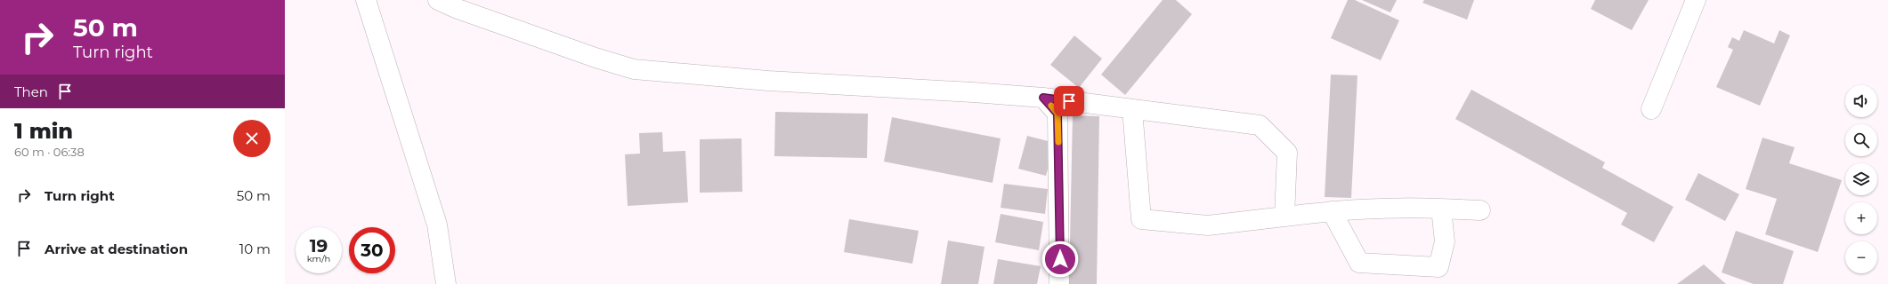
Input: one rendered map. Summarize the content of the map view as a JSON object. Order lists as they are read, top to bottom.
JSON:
{
  "page": {
    "turn": ["50 m", "Turn right"],
    "then": "Then",
    "map_buttons": ["+", "−"],
    "heading": ["1 min", "60 m · 06:38"],
    "list": [
      {
        "name": "Turn right",
        "value": "50 m"
      },
      {
        "name": "Arrive at destination",
        "value": "10 m"
      }
    ],
    "speed": "19 km/h",
    "limit": "30"
  }
}
